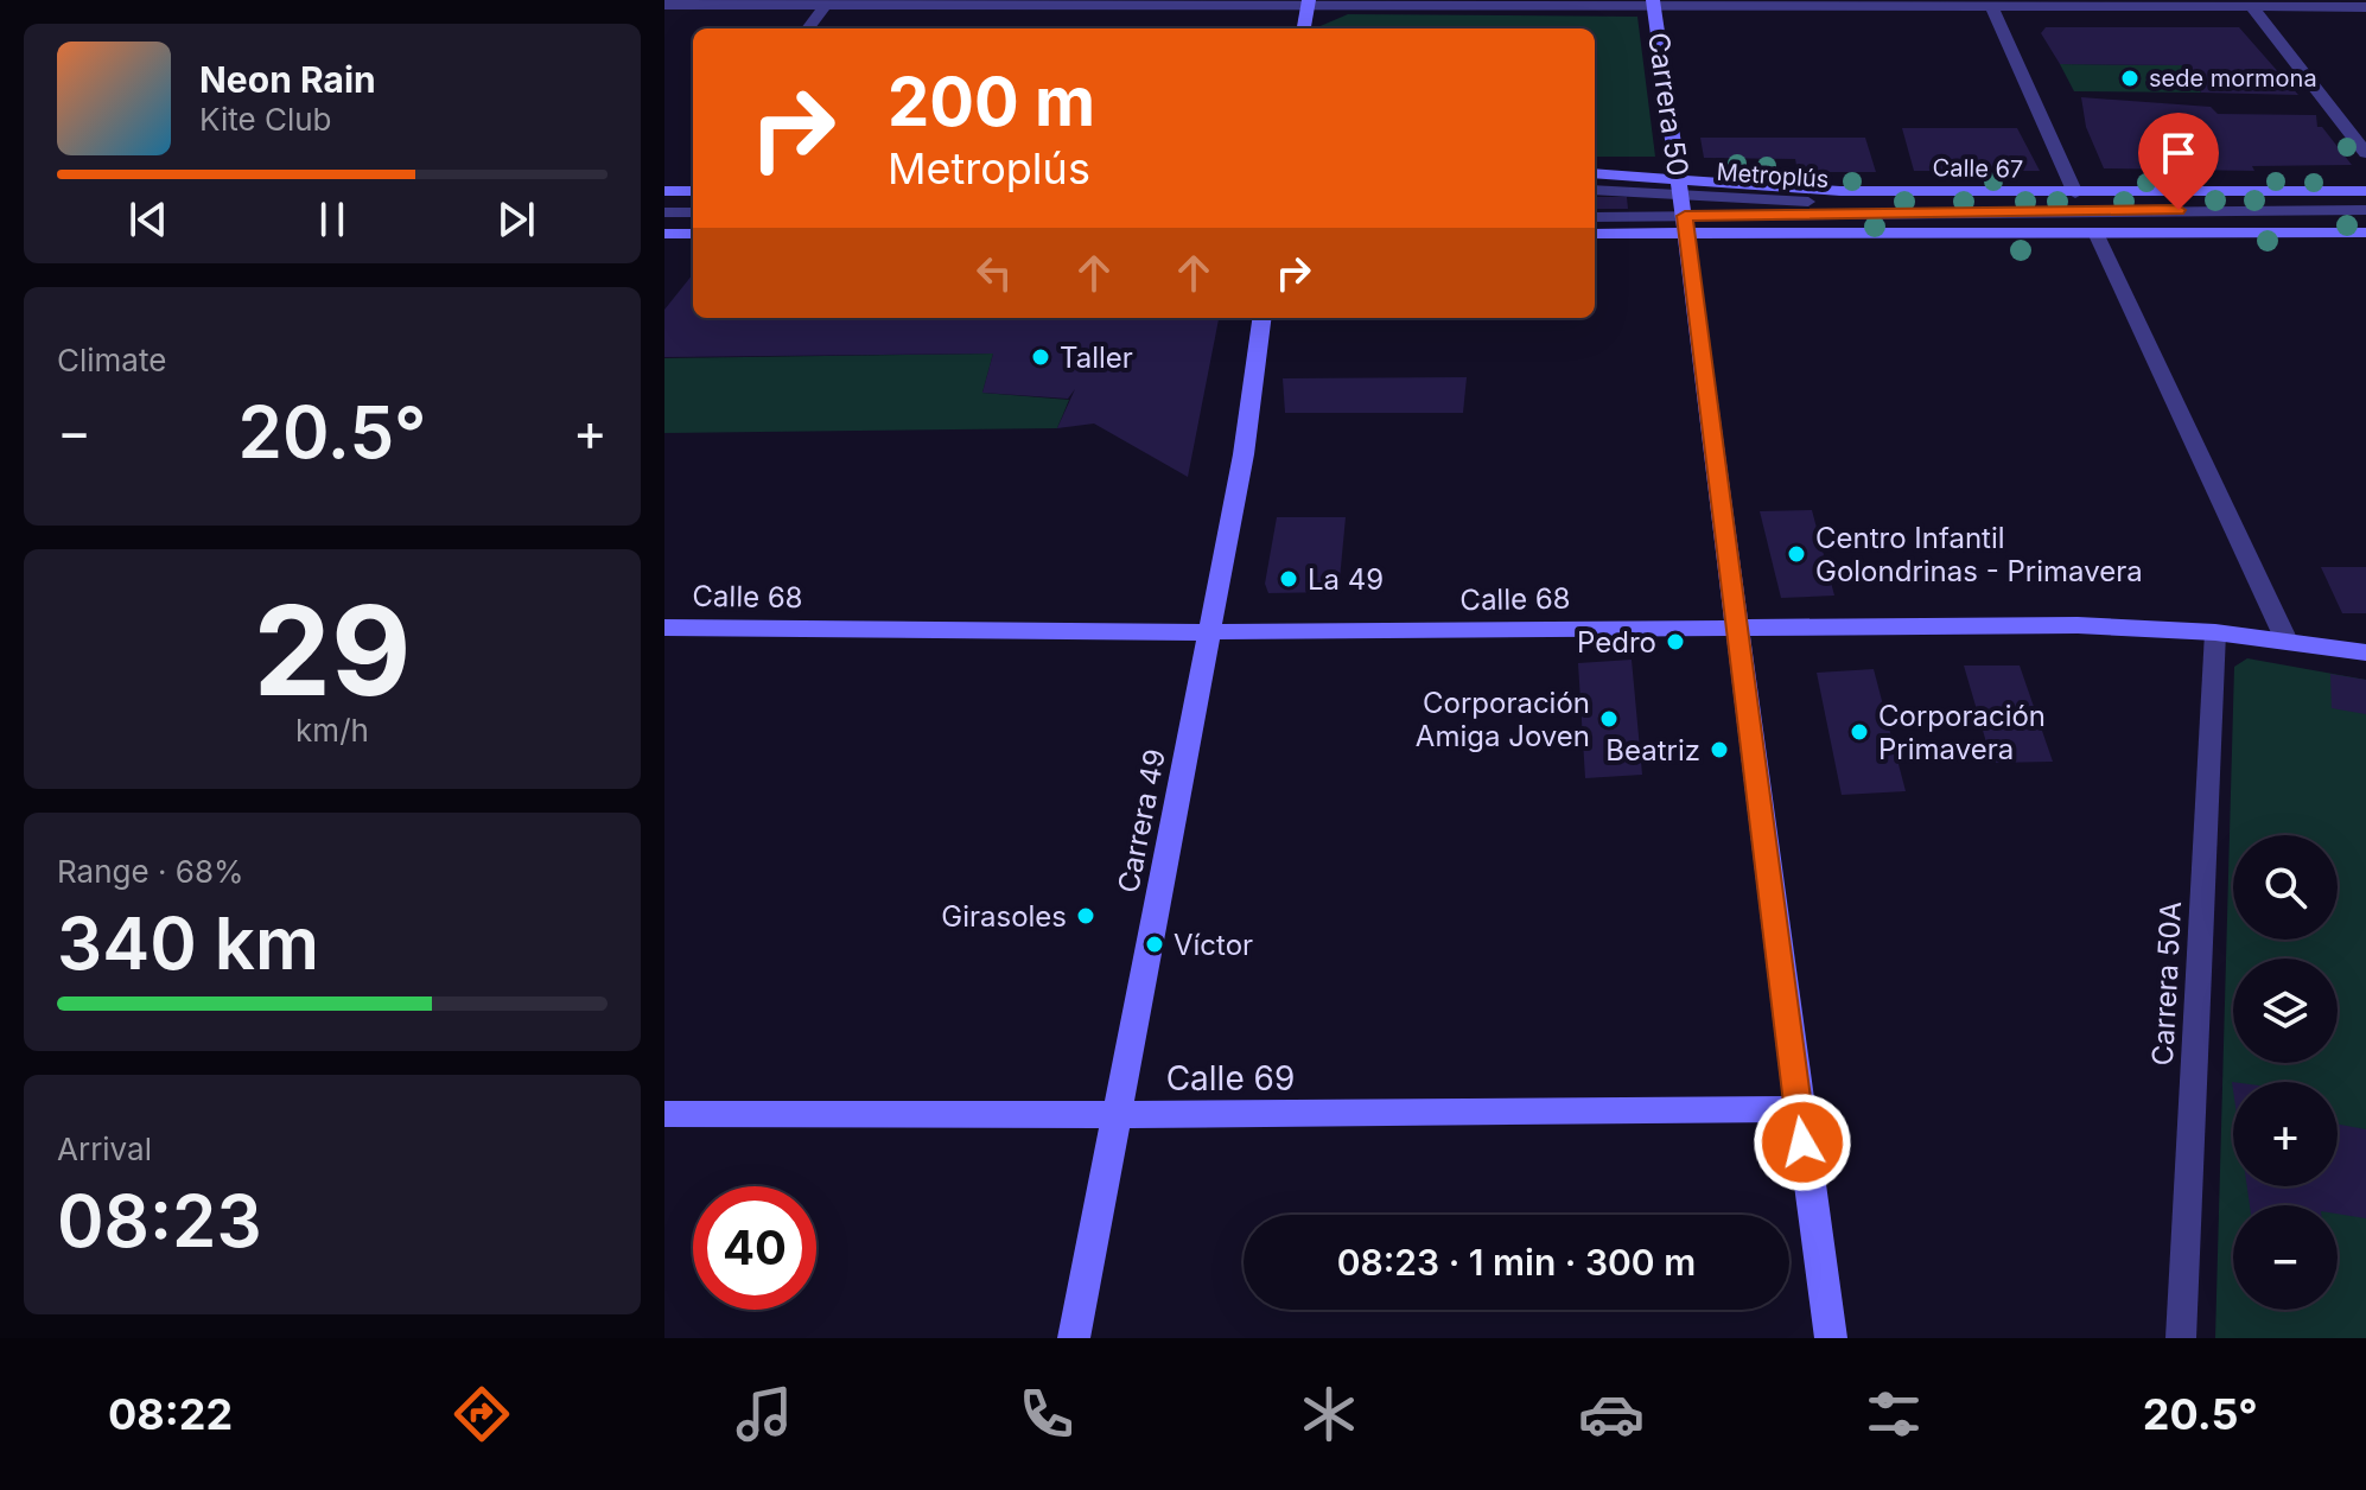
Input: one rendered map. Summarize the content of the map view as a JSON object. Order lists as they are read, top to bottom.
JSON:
{
  "streets": {
    "street": [
      "Carrera 50",
      "Calle 67",
      "Calle 68",
      "Carrera 49",
      "Calle 69"
    ],
    "lane": ["Metroplús", "Carrera 50A"]
  },
  "crossings": [
    ["Carrera 50", "Calle 67"],
    ["Carrera 50", "Metroplús"],
    ["Carrera 50", "Calle 68"],
    ["Carrera 50", "Calle 69"],
    ["Calle 67", "Metroplús"],
    ["Calle 68", "Carrera 49"],
    ["Calle 68", "Carrera 50A"],
    ["Carrera 49", "Calle 69"]
  ],
  "places": [
    "sede mormona",
    "Taller",
    "Centro Infantil Golondrinas - Primavera",
    "La 49",
    "Pedro",
    "Corporación Amiga Joven",
    "Corporación Primavera",
    "Beatriz",
    "Girasoles",
    "Víctor"
  ],
  "page": {
    "turn": ["200 m", "Metroplús"],
    "song": ["Neon Rain", "Kite Club"],
    "tile": [
      "Climate",
      ["29", "km/h"],
      ["Range · 68%", "340 km"],
      ["Arrival", "08:23"]
    ],
    "heat": ["−", "20.5°", "+"],
    "map_buttons": ["+", "−"],
    "limit": "40",
    "trip": "08:23 · 1 min · 300 m",
    "tabs": ["08:22", "20.5°"]
  }
}
